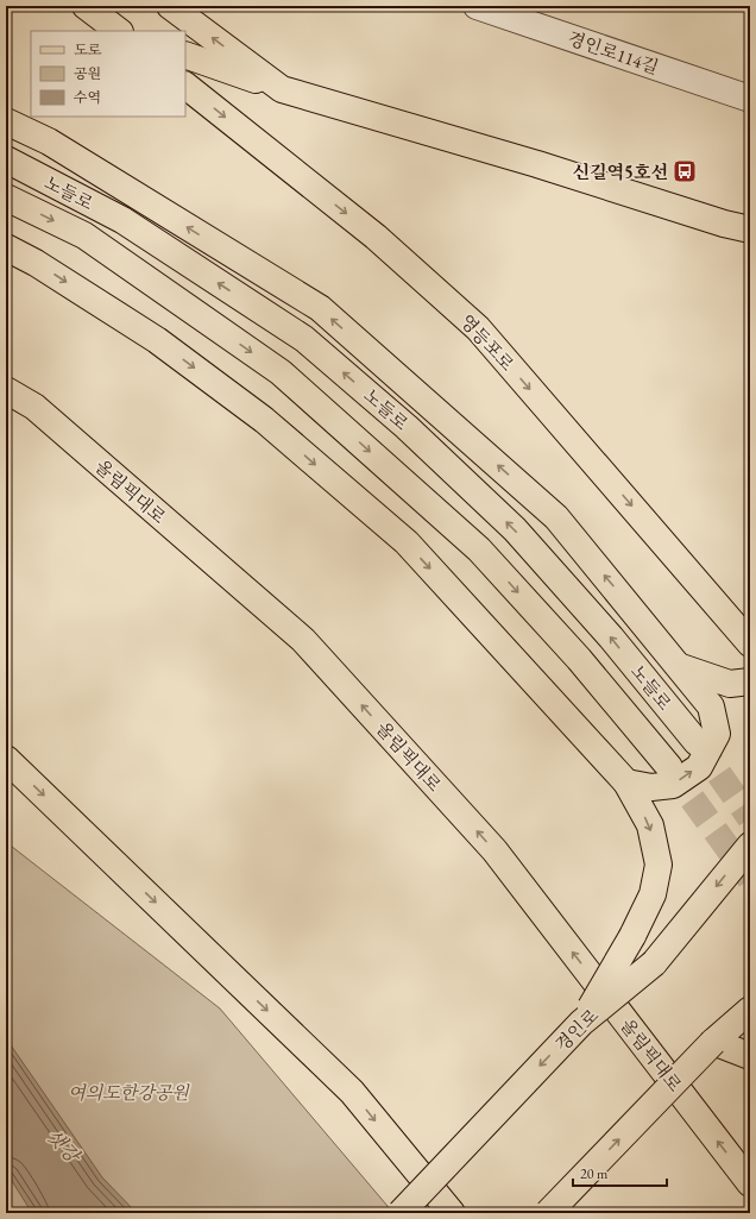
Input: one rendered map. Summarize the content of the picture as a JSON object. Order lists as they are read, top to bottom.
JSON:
{
  "streets": {
    "main road": [
      "노들로",
      "영등포로",
      "올림픽대로",
      "경인로"
    ],
    "street": ["경인로114길"]
  },
  "water": ["샛강"],
  "parks": ["여의도한강공원"],
  "places": {
    "bus stop": ["신길역5호선"]
  },
  "legend": ["도로", "공원", "수역"],
  "scale_bar": "20 m"
}
